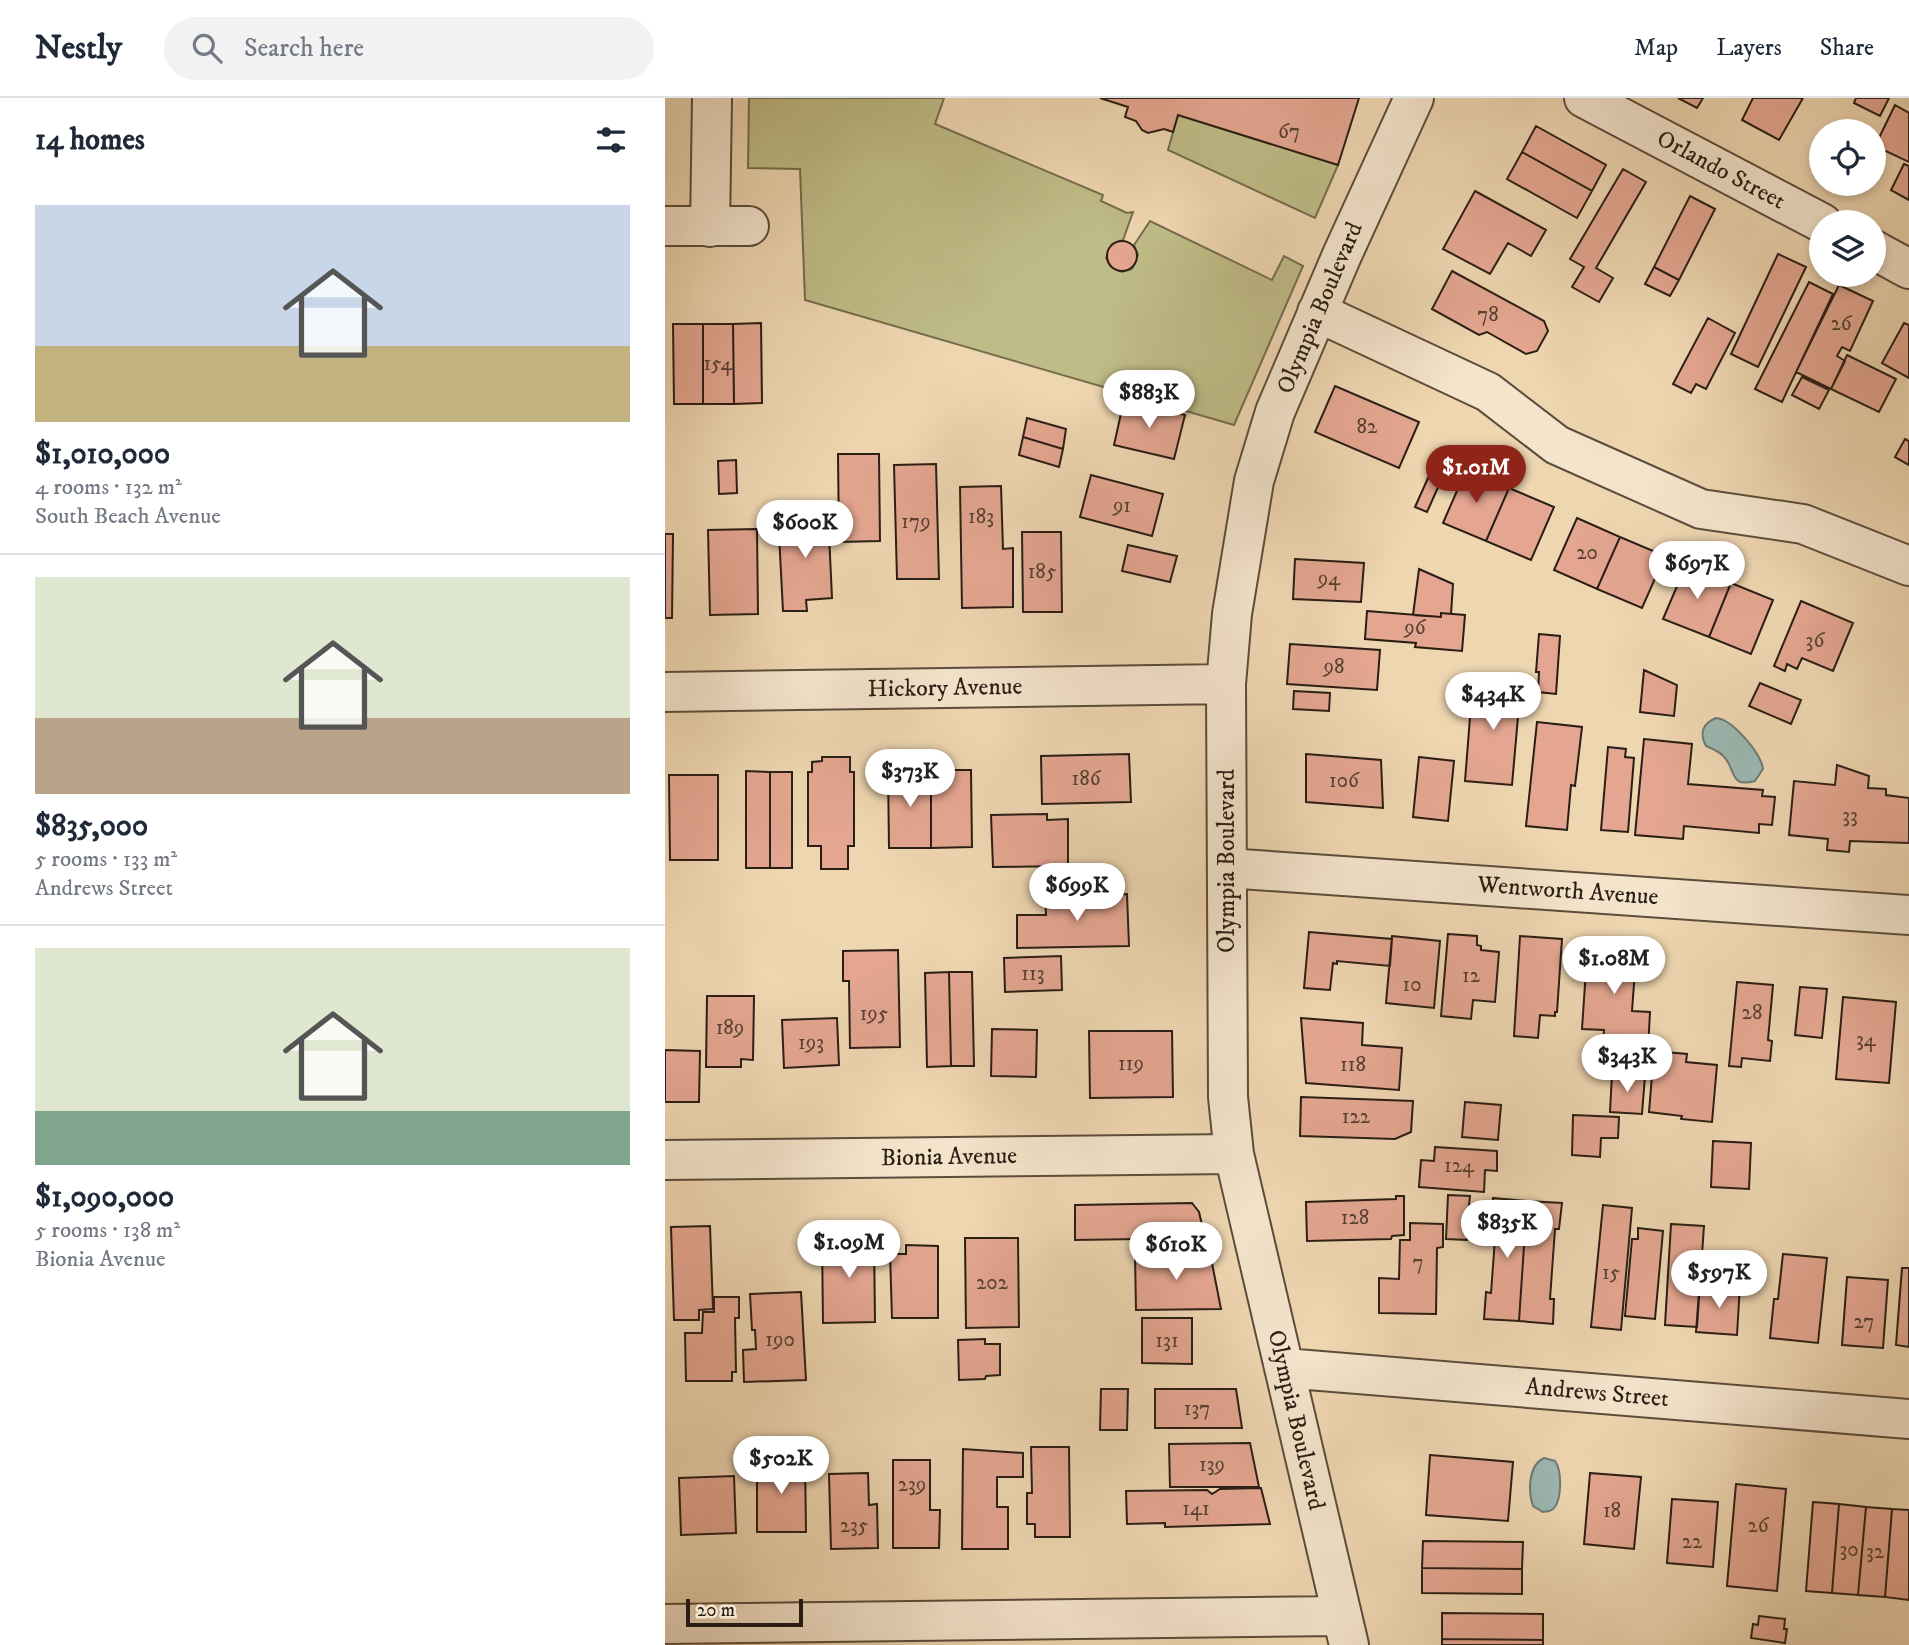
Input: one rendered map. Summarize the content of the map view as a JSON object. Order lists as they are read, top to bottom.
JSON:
{
  "streets": {
    "street": [
      "Orlando Street",
      "Olympia Boulevard",
      "Hickory Avenue",
      "Wentworth Avenue",
      "Bionia Avenue",
      "Andrews Street"
    ]
  },
  "crossings": [
    ["Olympia Boulevard", "Hickory Avenue"],
    ["Olympia Boulevard", "Wentworth Avenue"],
    ["Olympia Boulevard", "Bionia Avenue"],
    ["Olympia Boulevard", "Andrews Street"]
  ],
  "house_numbers": [
    "67",
    "78",
    "26",
    "154",
    "82",
    "91",
    "183",
    "179",
    "20",
    "185",
    "94",
    "96",
    "36",
    "98",
    "186",
    "106",
    "33",
    "113",
    "12",
    "10",
    "28",
    "195",
    "189",
    "34",
    "193",
    "119",
    "118",
    "122",
    "124",
    "128",
    "7",
    "15",
    "202",
    "27",
    "190",
    "131",
    "137",
    "139",
    "239",
    "141",
    "18",
    "235",
    "26",
    "22",
    "30",
    "32"
  ],
  "scale_bar": "20 m",
  "page": {
    "header": "Nestly",
    "search": "Search here",
    "nav": ["Map", "Layers", "Share"],
    "heading": "14 homes",
    "list": [
      {
        "name": "$1,010,000",
        "note": "4 rooms · 132 m² · South Beach Avenue"
      },
      {
        "name": "$835,000",
        "note": "5 rooms · 133 m² · Andrews Street"
      },
      {
        "name": "$1,090,000",
        "note": "5 rooms · 138 m² · Bionia Avenue"
      }
    ],
    "price": [
      "$883K",
      "$1.01M",
      "$600K",
      "$697K",
      "$434K",
      "$373K",
      "$699K",
      "$1.08M",
      "$343K",
      "$835K",
      "$1.09M",
      "$610K",
      "$597K",
      "$502K"
    ],
    "scale": "20 m"
  }
}
